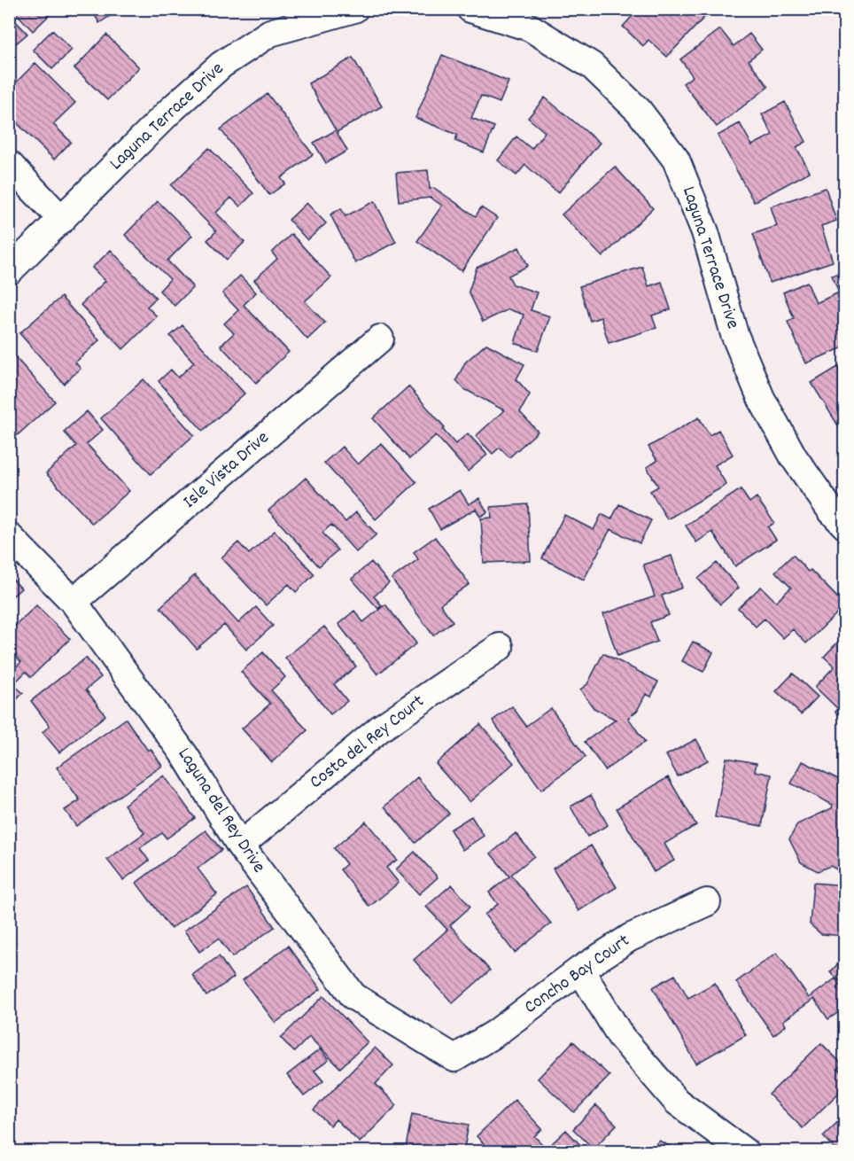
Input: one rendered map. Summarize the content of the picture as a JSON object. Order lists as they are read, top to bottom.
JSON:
{
  "streets": {
    "street": [
      "Laguna Terrace Drive",
      "Isle Vista Drive",
      "Costa del Rey Court",
      "Laguna del Rey Drive",
      "Concho Bay Court"
    ]
  },
  "crossings": [
    ["Isle Vista Drive", "Laguna del Rey Drive"],
    ["Costa del Rey Court", "Laguna del Rey Drive"],
    ["Laguna del Rey Drive", "Concho Bay Court"]
  ]
}
